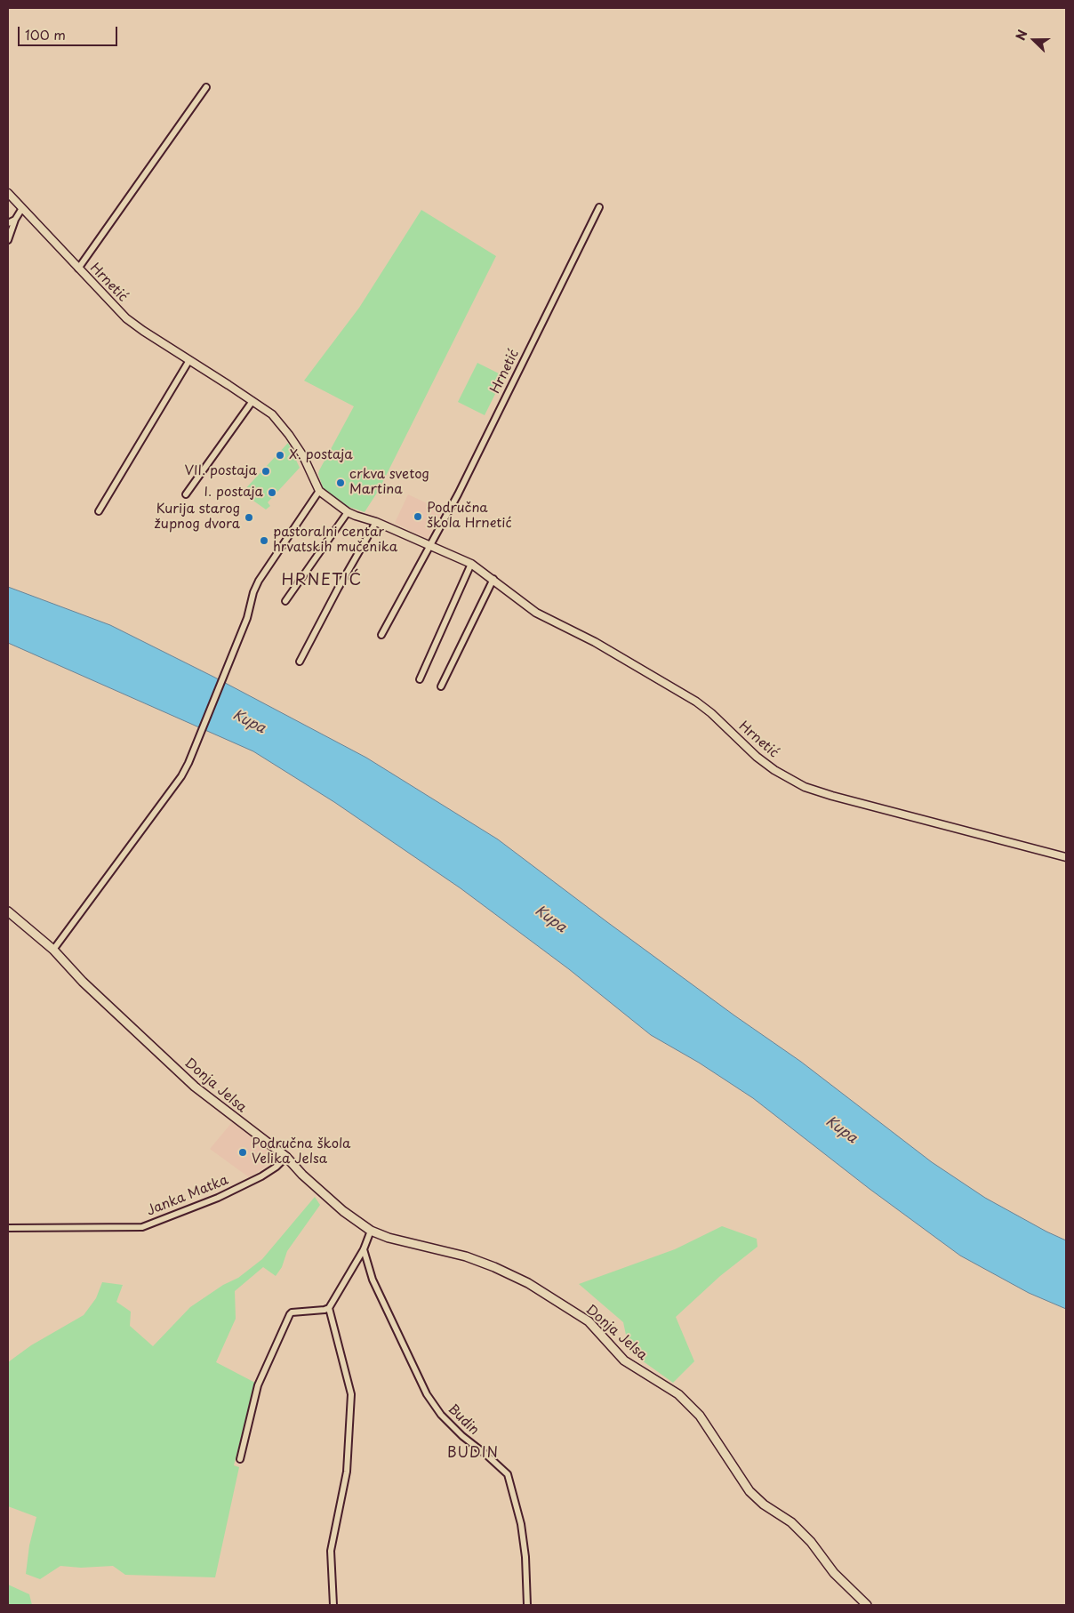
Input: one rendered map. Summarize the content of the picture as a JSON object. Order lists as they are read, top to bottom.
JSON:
{
  "streets": {
    "main road": ["Donja Jelsa"],
    "street": ["Hrnetić", "Janka Matka", "Budin"]
  },
  "crossings": [
    ["Donja Jelsa", "Janka Matka"]
  ],
  "districts": ["HRNETIĆ", "BUDIN"],
  "water": ["Kupa"],
  "places": [
    "X. postaja",
    "VII. postaja",
    "crkva svetog Martina",
    "I. postaja",
    "Područna škola Hrnetić",
    "Kurija starog župnog dvora",
    "pastoralni centar hrvatskih mučenika",
    "Područna škola Velika Jelsa"
  ],
  "scale_bar": "100 m",
  "north": "left"
}
